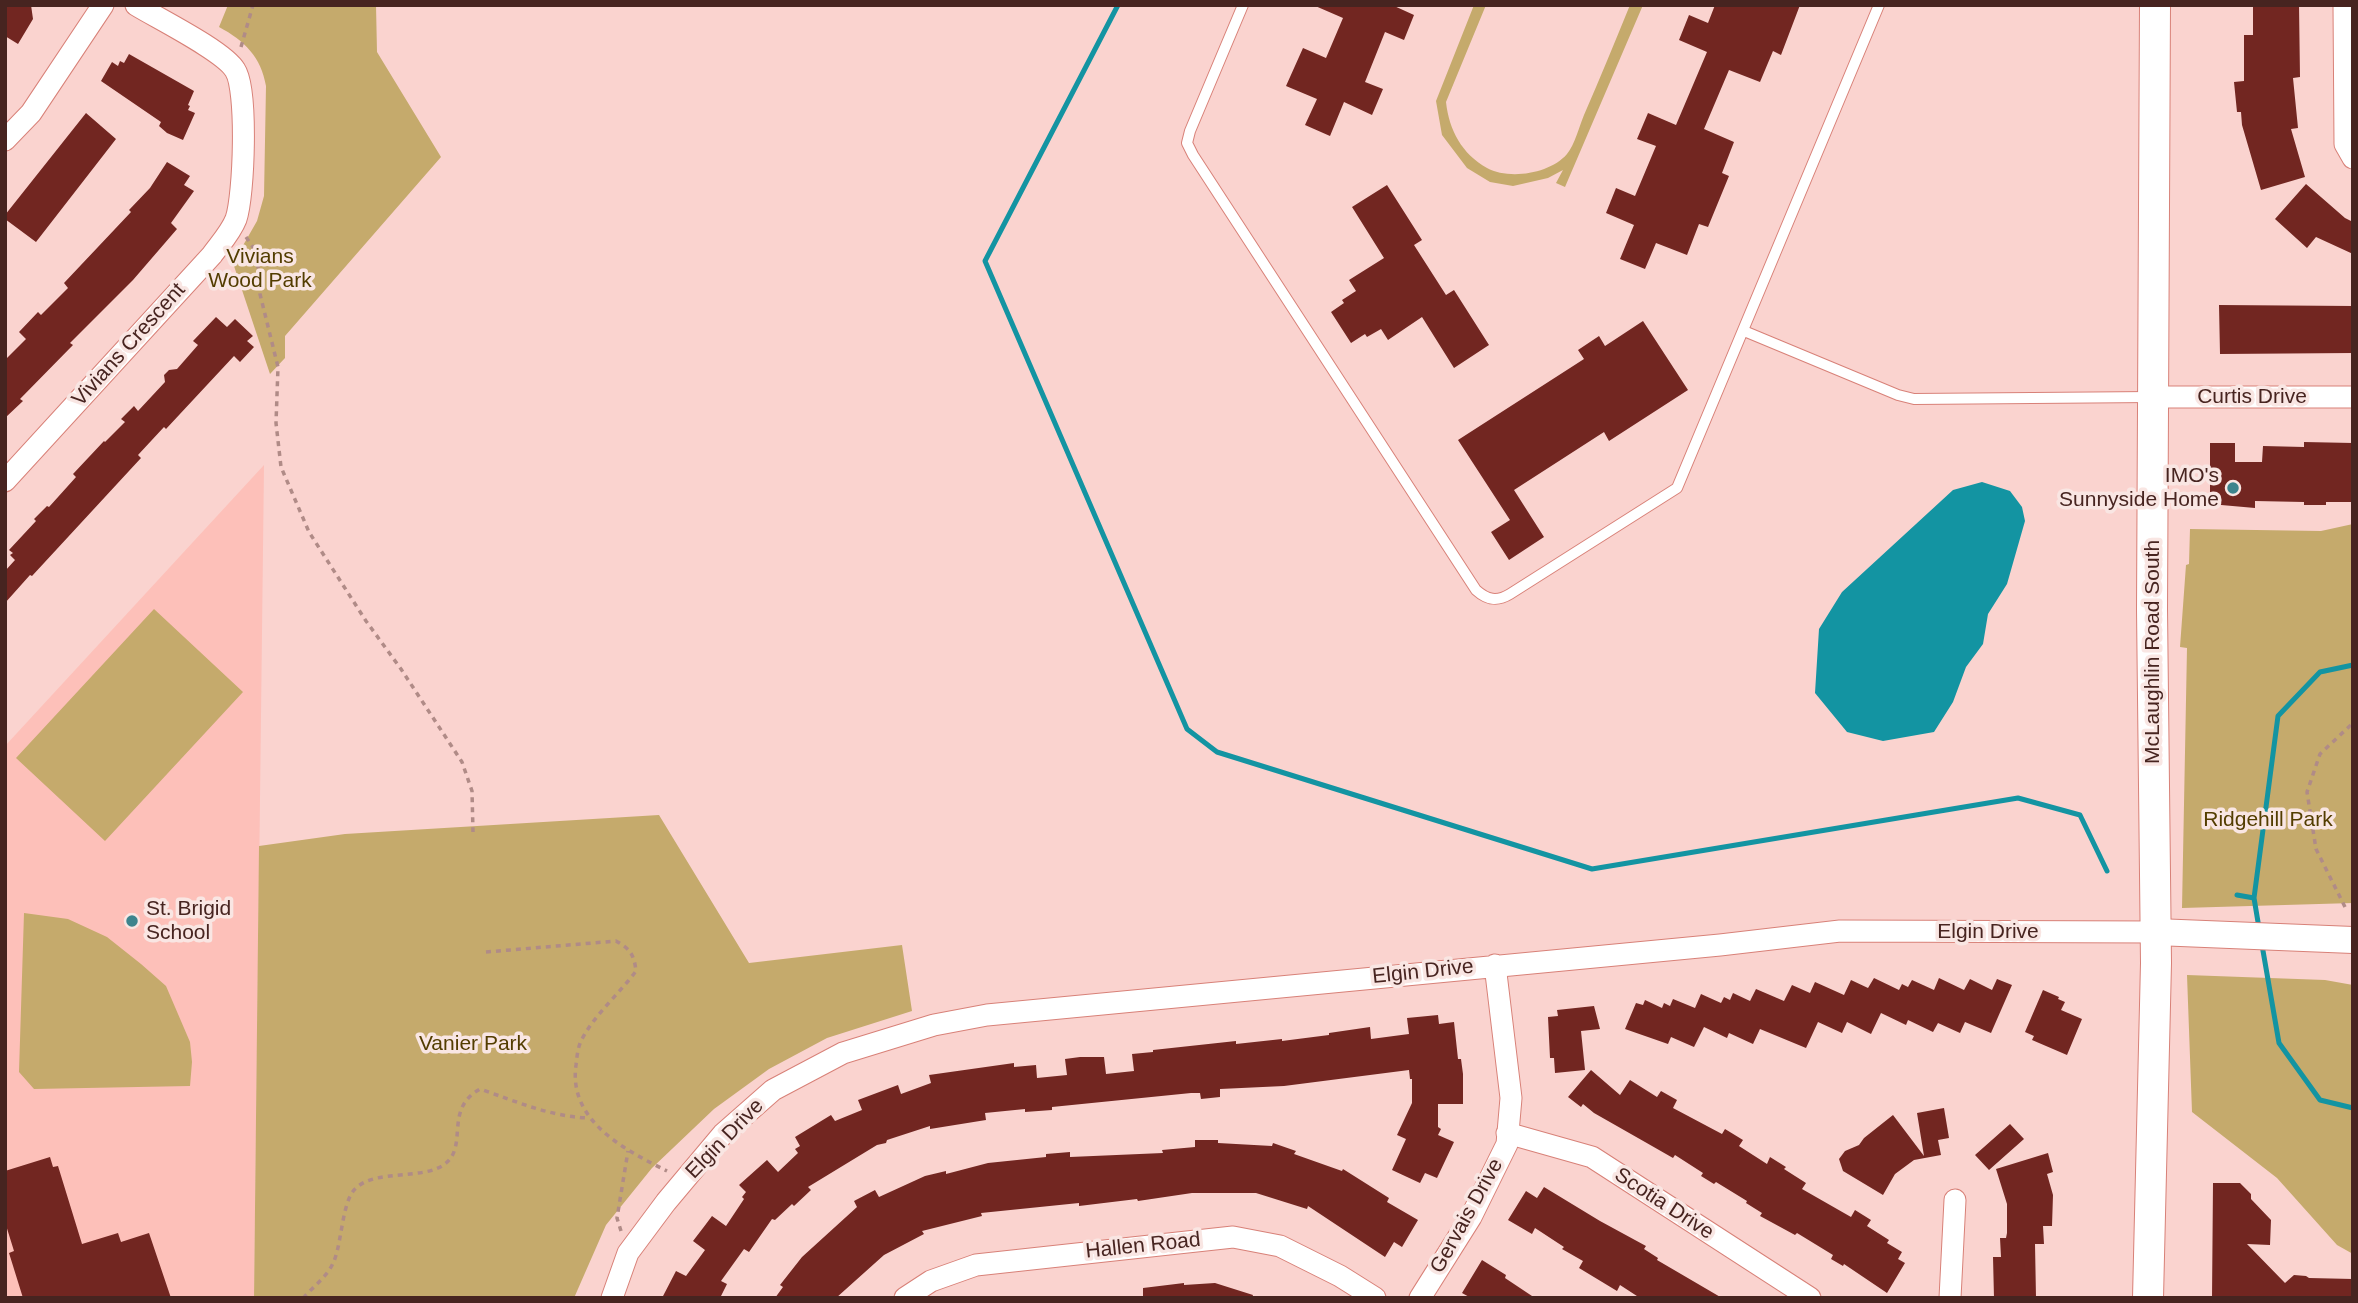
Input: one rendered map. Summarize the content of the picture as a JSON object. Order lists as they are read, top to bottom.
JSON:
{
  "streets": {
    "main road": ["McLaughlin Road South"],
    "street": [
      "Vivians Crescent",
      "Curtis Drive",
      "Elgin Drive",
      "Scotia Drive",
      "Gervais Drive",
      "Hallen Road"
    ]
  },
  "crossings": [
    ["Curtis Drive", "McLaughlin Road South"],
    ["McLaughlin Road South", "Elgin Drive"],
    ["Elgin Drive", "Gervais Drive"],
    ["Scotia Drive", "Gervais Drive"]
  ],
  "parks": ["Vivians Wood Park", "Ridgehill Park", "Vanier Park"],
  "places": ["IMO's Sunnyside Home", "St. Brigid School"]
}
